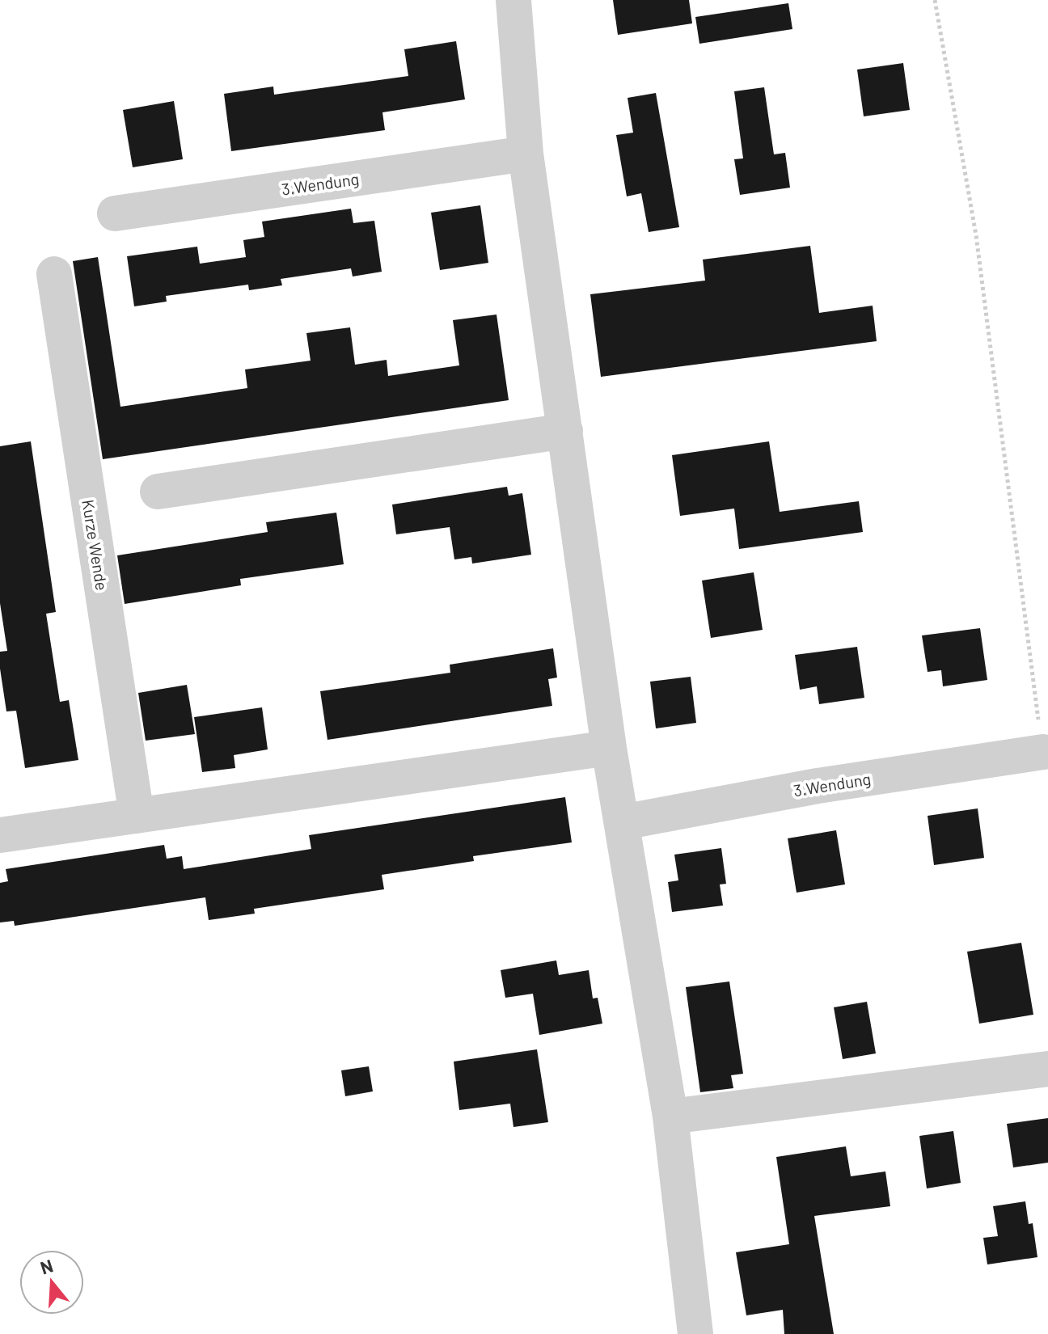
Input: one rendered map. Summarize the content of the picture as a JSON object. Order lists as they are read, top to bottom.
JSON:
{
  "streets": {
    "street": ["3.Wendung", "Kurze Wende"]
  },
  "north": "top"
}
